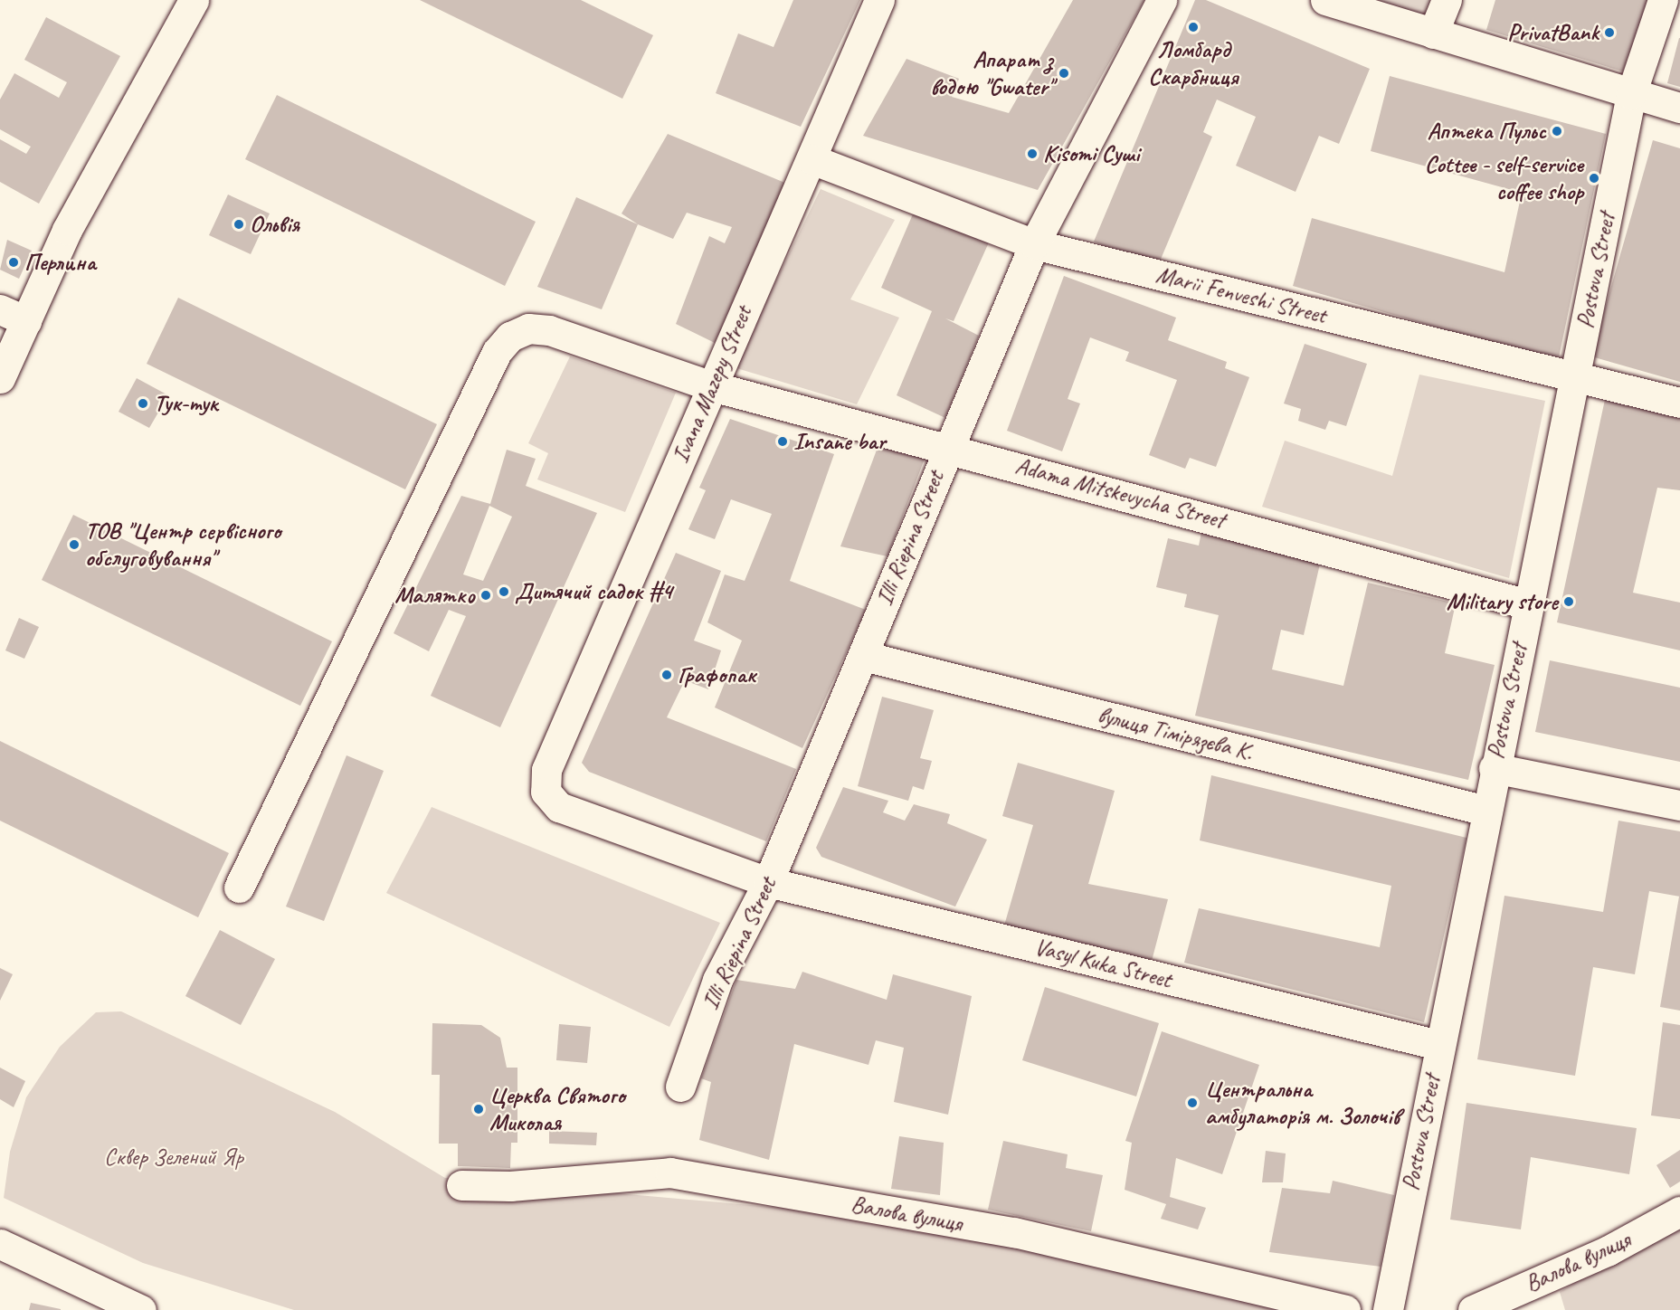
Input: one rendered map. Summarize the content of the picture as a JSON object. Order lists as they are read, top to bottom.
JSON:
{
  "streets": {
    "street": [
      "Postova Street",
      "Marii Fenveshi Street",
      "Ivana Mazepy Street",
      "Adama Mitskevycha Street",
      "Illi Riepina Street",
      "вулиця Тімірязєва К.",
      "Vasyl Kuka Street",
      "Валова вулиця"
    ]
  },
  "crossings": [
    ["Postova Street", "Marii Fenveshi Street"],
    ["Postova Street", "Adama Mitskevycha Street"],
    ["Postova Street", "вулиця Тімірязєва К."],
    ["Postova Street", "Vasyl Kuka Street"],
    ["Marii Fenveshi Street", "Ivana Mazepy Street"],
    ["Marii Fenveshi Street", "Illi Riepina Street"],
    ["Ivana Mazepy Street", "Adama Mitskevycha Street"],
    ["Ivana Mazepy Street", "Vasyl Kuka Street"],
    ["Adama Mitskevycha Street", "Illi Riepina Street"],
    ["Illi Riepina Street", "вулиця Тімірязєва К."],
    ["Illi Riepina Street", "Vasyl Kuka Street"]
  ],
  "parks": ["Сквер Зелений Яр"],
  "places": [
    "Ломбард Скарбниця",
    "PrivatBank",
    "Апарат з водою \"Gwater\"",
    "Аптека Пульс",
    "Kisomi Суші",
    "Cottee - self-service coffee shop",
    "Ольвія",
    "Перлина",
    "Тук-тук",
    "Insane bar",
    "ТОВ \"Центр сервісного обслуговування\"",
    "Дитячий садок #4",
    "Малятко",
    "Military store",
    "Графопак",
    "Центральна амбулаторія м. Золочів",
    "Церква Святого Миколая"
  ]
}
